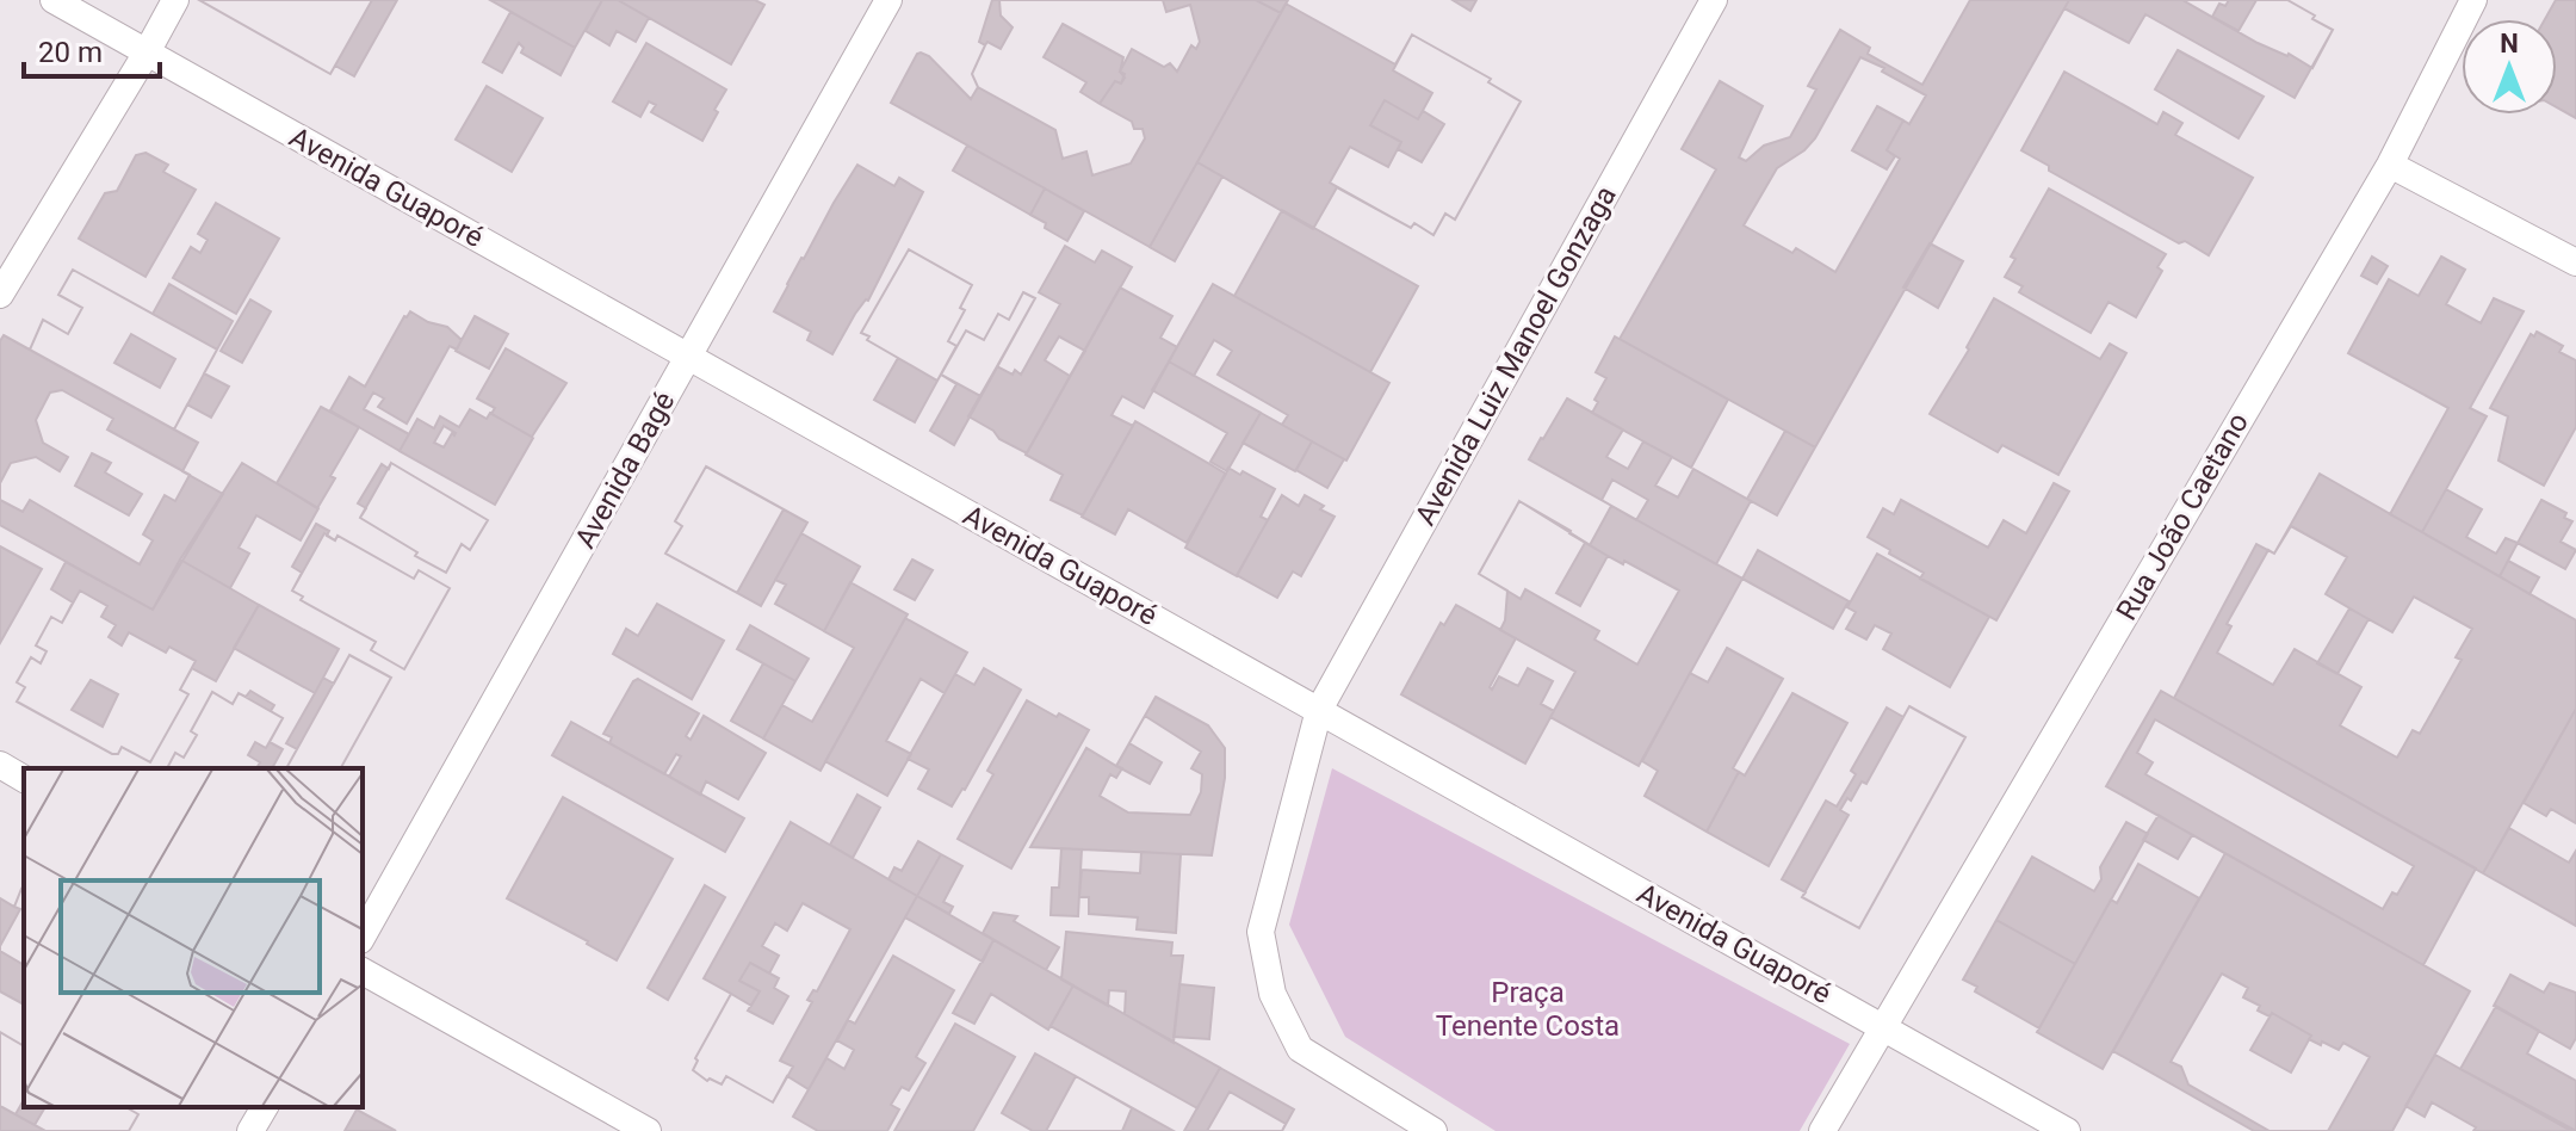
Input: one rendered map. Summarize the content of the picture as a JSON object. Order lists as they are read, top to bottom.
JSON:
{
  "streets": {
    "street": [
      "Avenida Guaporé",
      "Avenida Luiz Manoel Gonzaga",
      "Avenida Bagé",
      "Rua João Caetano"
    ]
  },
  "crossings": [
    ["Avenida Guaporé", "Avenida Luiz Manoel Gonzaga"],
    ["Avenida Guaporé", "Avenida Bagé"],
    ["Avenida Guaporé", "Rua João Caetano"]
  ],
  "parks": ["Praça Tenente Costa"],
  "scale_bar": "20 m",
  "north": "top"
}
